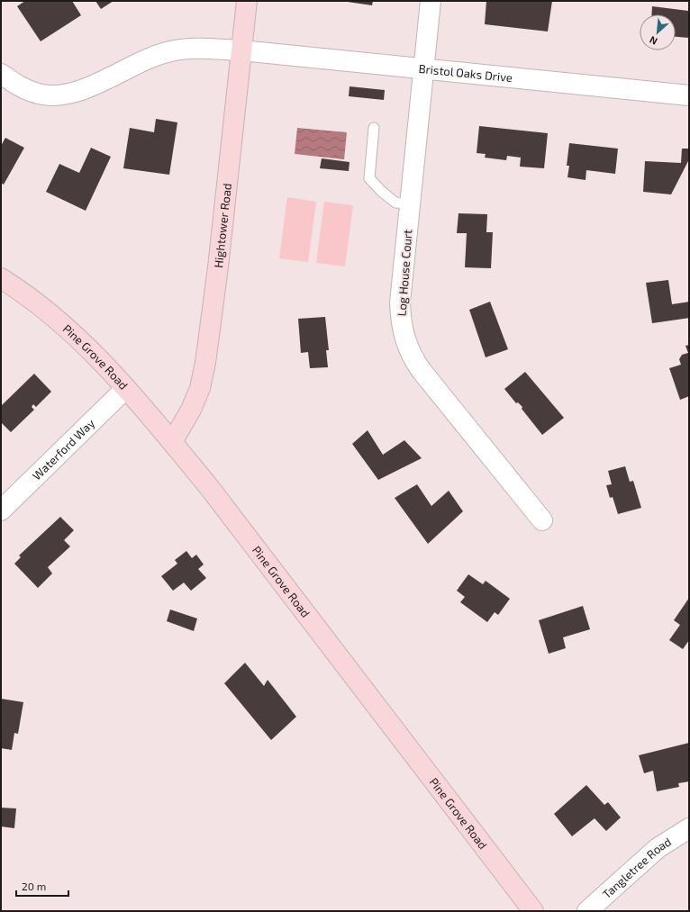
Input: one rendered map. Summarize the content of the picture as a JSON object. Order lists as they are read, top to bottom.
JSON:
{
  "streets": {
    "main road": ["Hightower Road", "Pine Grove Road"],
    "street": [
      "Bristol Oaks Drive",
      "Log House Court",
      "Waterford Way",
      "Tangletree Road"
    ]
  },
  "crossings": [
    ["Bristol Oaks Drive", "Hightower Road"],
    ["Bristol Oaks Drive", "Log House Court"],
    ["Hightower Road", "Pine Grove Road"],
    ["Pine Grove Road", "Waterford Way"]
  ],
  "scale_bar": "20 m",
  "north": "bottom left"
}
